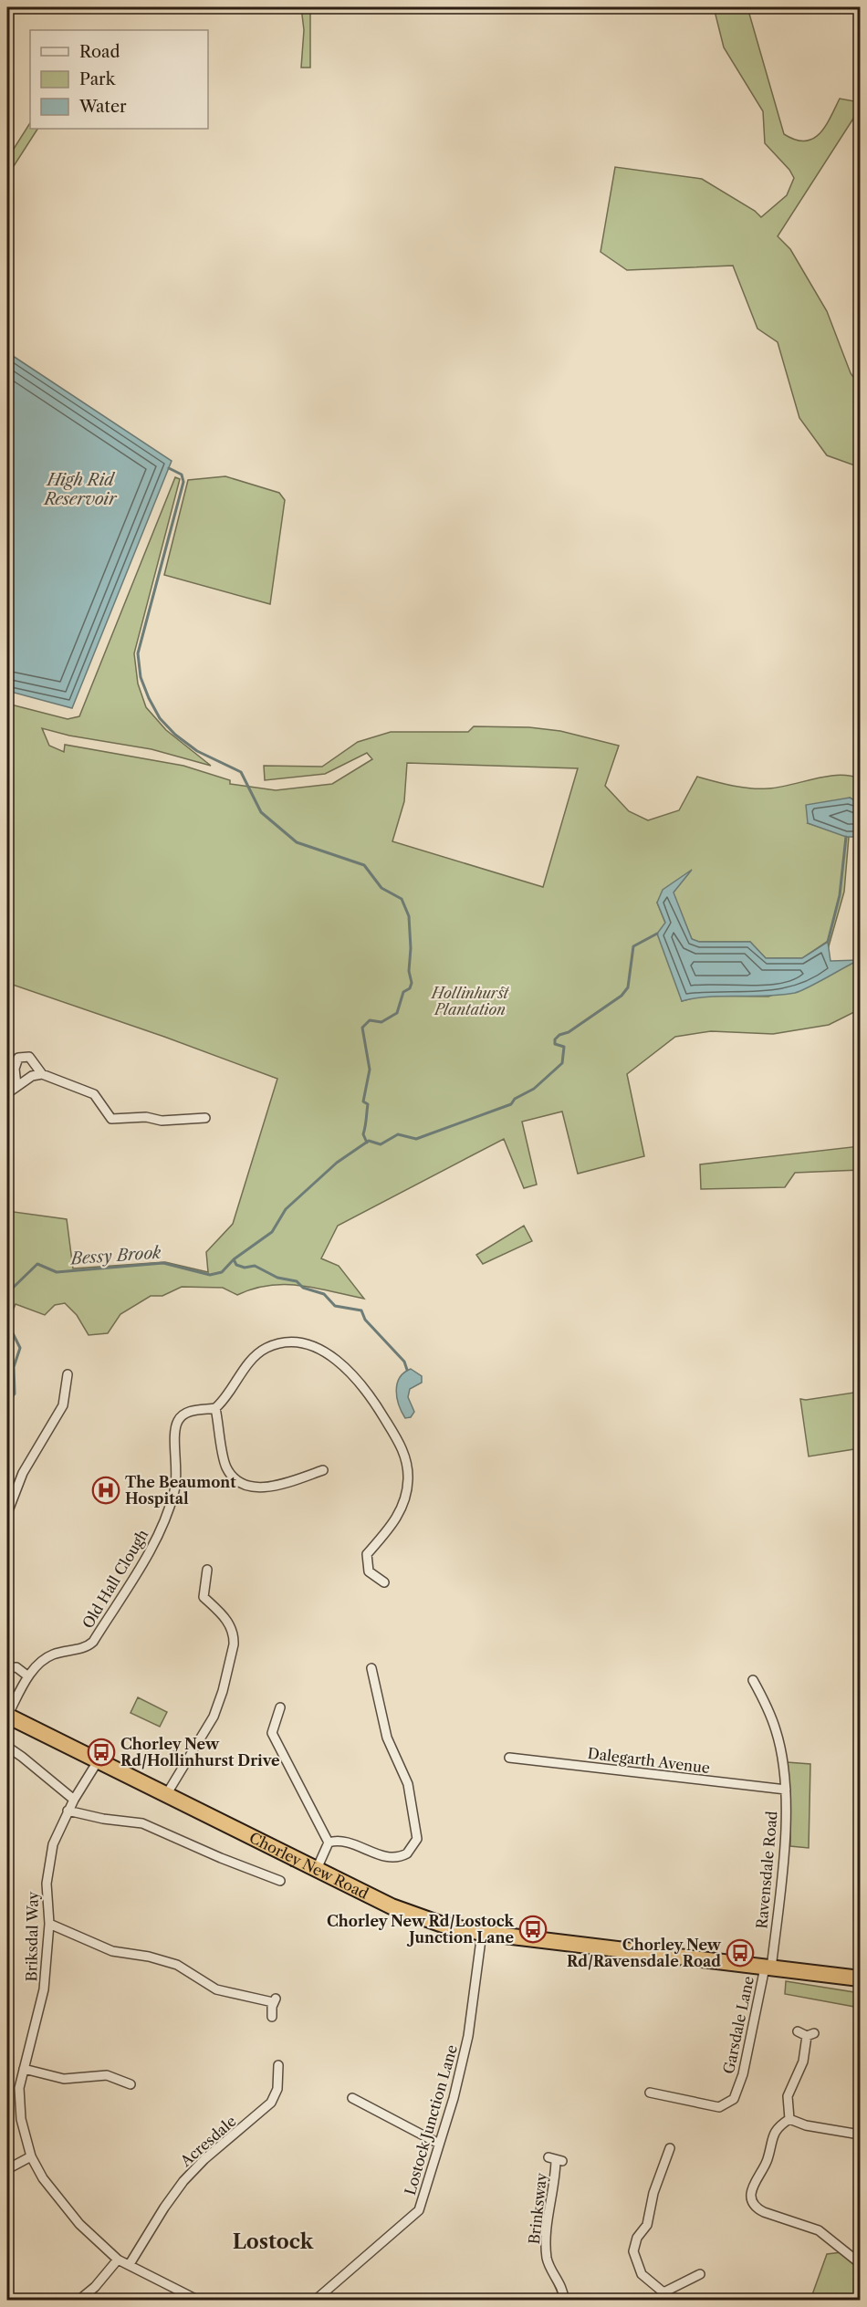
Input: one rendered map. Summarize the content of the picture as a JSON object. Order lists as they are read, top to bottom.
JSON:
{
  "streets": {
    "highway": ["Chorley New Road"],
    "street": [
      "Old Hall Clough",
      "Dalegarth Avenue",
      "Ravensdale Road",
      "Briksdal Way",
      "Garsdale Lane",
      "Lostock Junction Lane",
      "Acresdale",
      "Brinksway"
    ]
  },
  "crossings": [
    ["Old Hall Clough", "Chorley New Road"],
    ["Dalegarth Avenue", "Ravensdale Road"],
    ["Chorley New Road", "Ravensdale Road"],
    ["Chorley New Road", "Briksdal Way"],
    ["Chorley New Road", "Garsdale Lane"],
    ["Chorley New Road", "Lostock Junction Lane"],
    ["Ravensdale Road", "Garsdale Lane"],
    ["Briksdal Way", "Acresdale"]
  ],
  "districts": ["Lostock"],
  "water": ["High Rid Reservoir", "Bessy Brook"],
  "parks": ["Hollinhurst Plantation"],
  "places": {
    "hospital": ["The Beaumont Hospital"],
    "bus stop": ["Chorley New Rd/Hollinhurst Drive", "Chorley New Rd/Lostock Junction Lane", "Chorley New Rd/Ravensdale Road"]
  },
  "legend": ["Road", "Park", "Water"]
}
